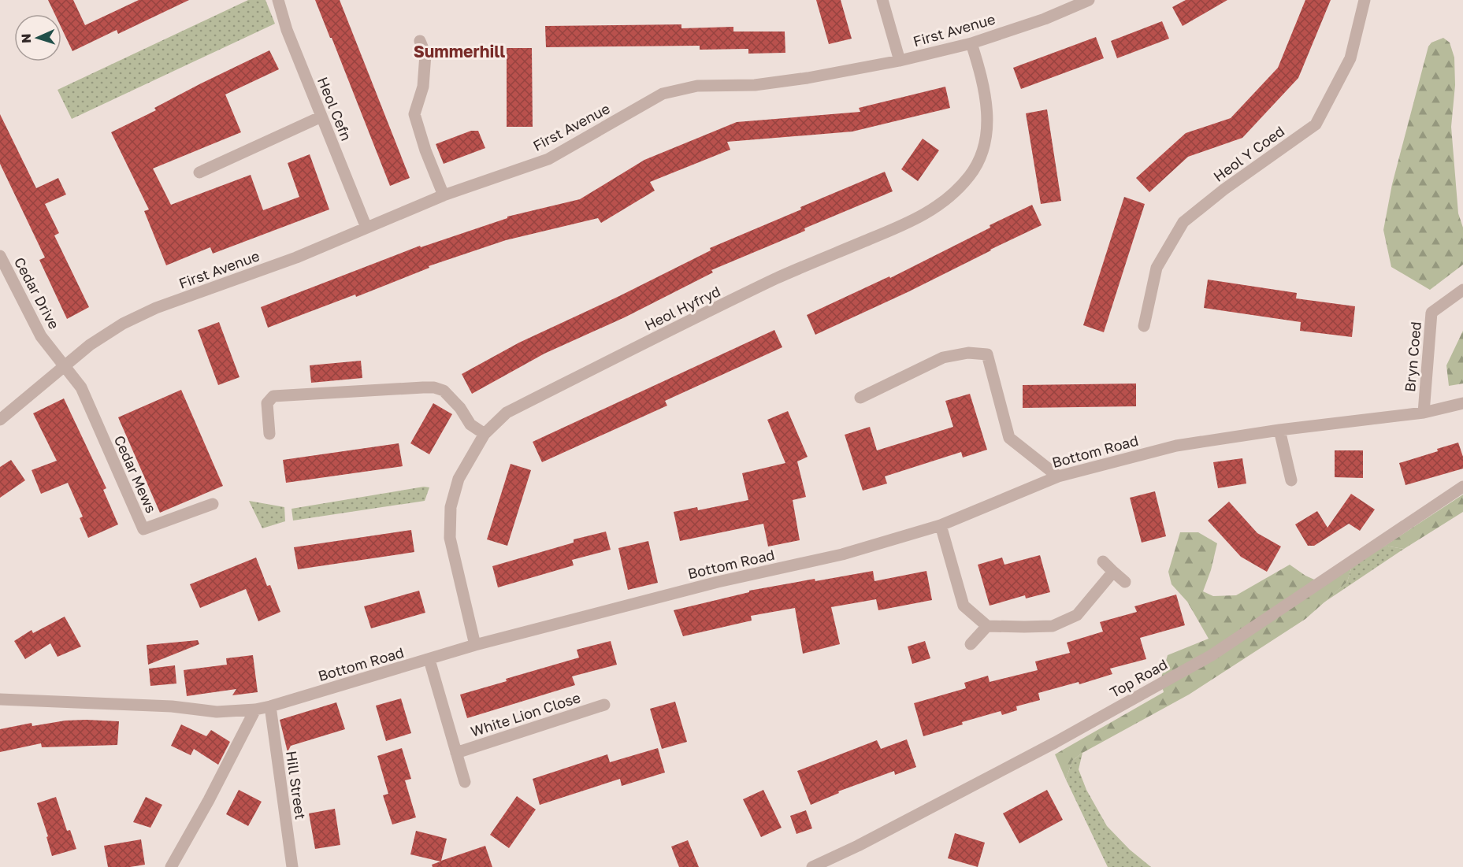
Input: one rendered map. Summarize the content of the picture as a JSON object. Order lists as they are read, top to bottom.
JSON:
{
  "streets": {
    "street": [
      "First Avenue",
      "Heol Cefn",
      "Heol Y Coed",
      "Cedar Drive",
      "Heol Hyfryd",
      "Bryn Coed",
      "Bottom Road",
      "Cedar Mews",
      "Top Road",
      "White Lion Close",
      "Hill Street"
    ]
  },
  "crossings": [
    ["First Avenue", "Heol Cefn"],
    ["First Avenue", "Cedar Drive"],
    ["First Avenue", "Heol Hyfryd"],
    ["First Avenue", "Cedar Mews"],
    ["Cedar Drive", "Cedar Mews"],
    ["Heol Hyfryd", "Bottom Road"],
    ["Bryn Coed", "Bottom Road"],
    ["Bottom Road", "White Lion Close"],
    ["Bottom Road", "Hill Street"]
  ],
  "districts": ["Summerhill"],
  "north": "left"
}
